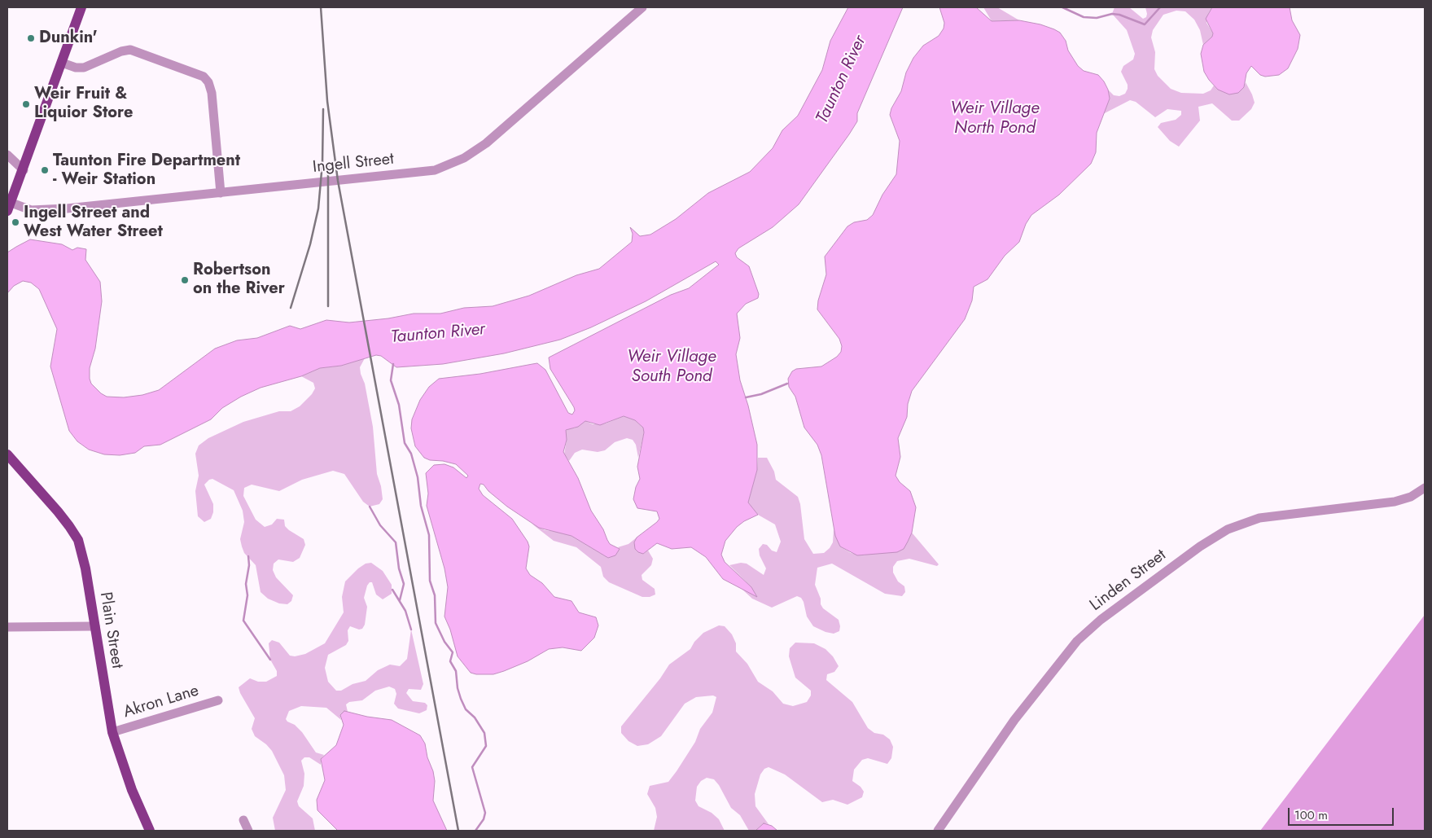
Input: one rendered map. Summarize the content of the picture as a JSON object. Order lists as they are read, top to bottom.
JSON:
{
  "streets": {
    "main road": ["Plain Street"],
    "street": ["Ingell Street", "Linden Street", "Akron Lane"]
  },
  "crossings": [
    ["Plain Street", "Akron Lane"]
  ],
  "water": ["Taunton River", "Weir Village North Pond", "Weir Village South Pond"],
  "places": [
    "Dunkin'",
    "Weir Fruit & Liquior Store",
    "Taunton Fire Department - Weir Station",
    "Ingell Street and West Water Street",
    "Robertson on the River"
  ],
  "scale_bar": "100 m"
}
